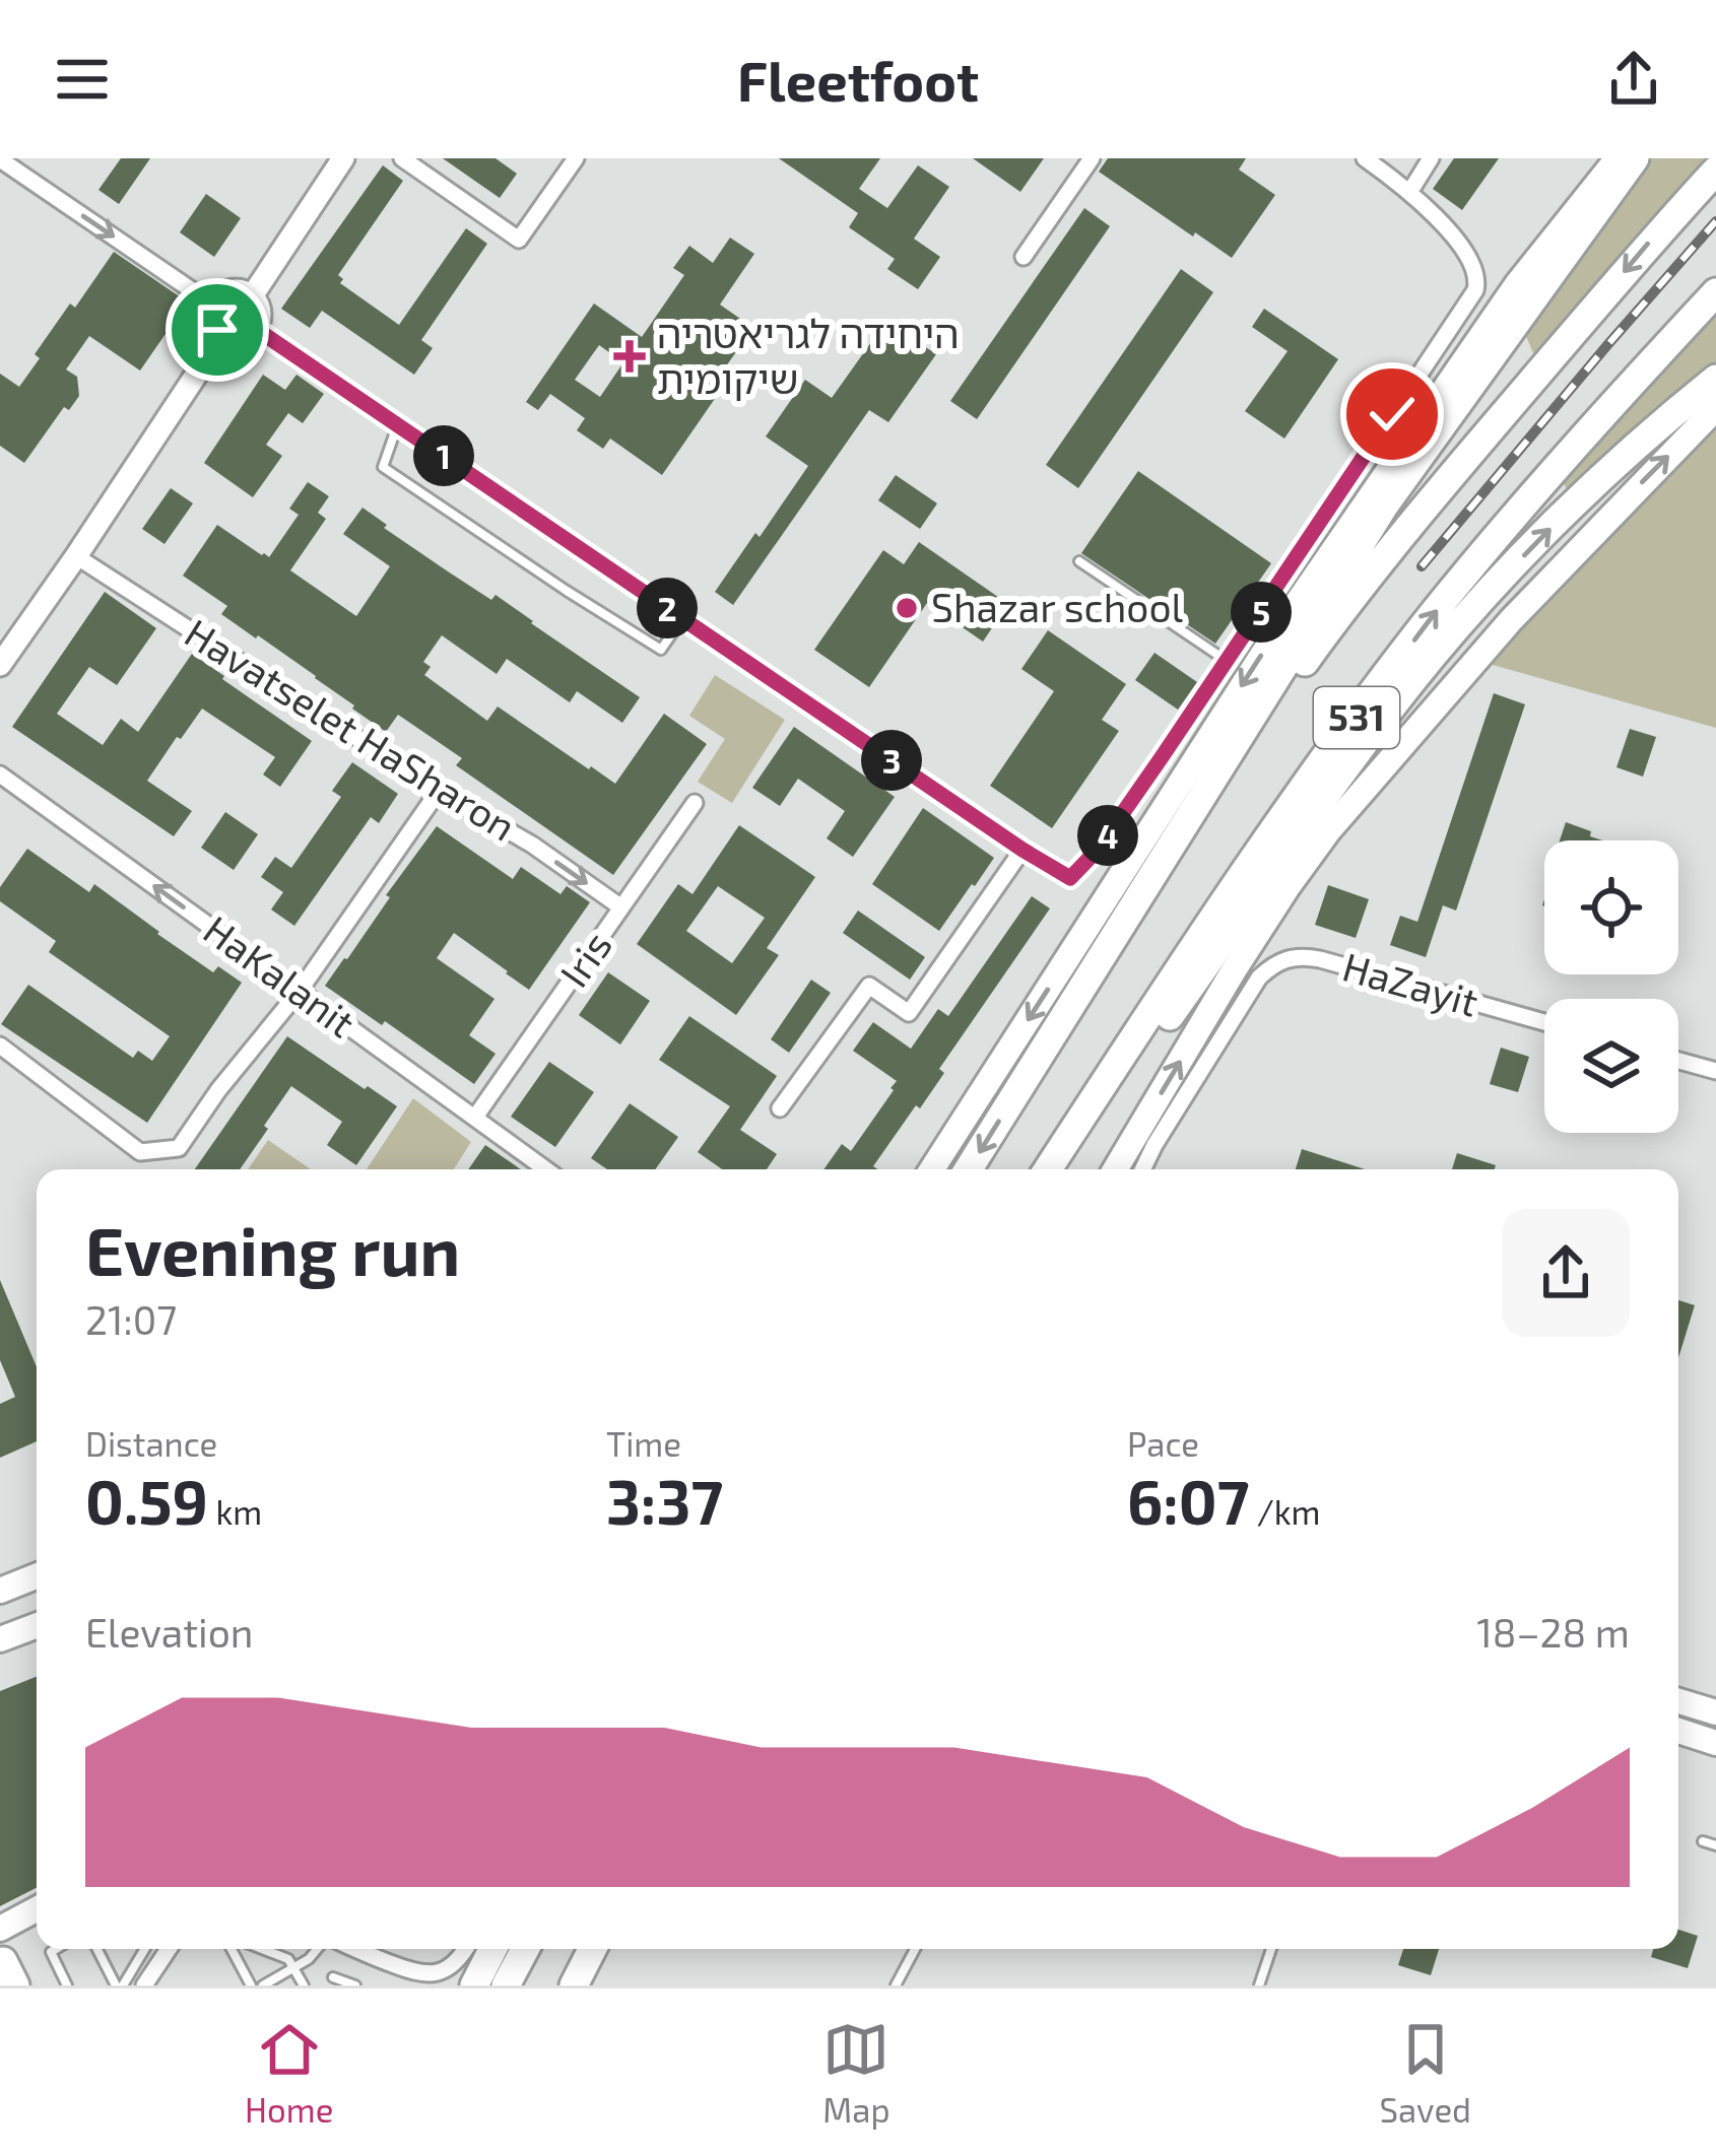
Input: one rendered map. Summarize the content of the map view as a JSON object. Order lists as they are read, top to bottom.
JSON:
{
  "streets": {
    "highway": ["531"],
    "street": [
      "Havatselet HaSharon",
      "Iris",
      "HaKalanit",
      "HaZayit"
    ]
  },
  "crossings": [
    ["Havatselet HaSharon", "Iris"],
    ["Iris", "HaKalanit"]
  ],
  "one_way": ["HaKalanit"],
  "places": {
    "health": ["היחידה לגריאטריה שיקומית"],
    "other": ["Shazar school"]
  },
  "page": {
    "header": "Fleetfoot",
    "pins": [
      "1",
      "2",
      "5",
      "3",
      "4"
    ],
    "heading": ["Evening run", "21:07"],
    "stats": [
      ["Distance", "0.59 km"],
      ["Time", "3:37"],
      ["Pace", "6:07 /km"]
    ],
    "chart": ["Elevation", "18–28 m"],
    "tabs": ["Home", "Map", "Saved"]
  }
}
